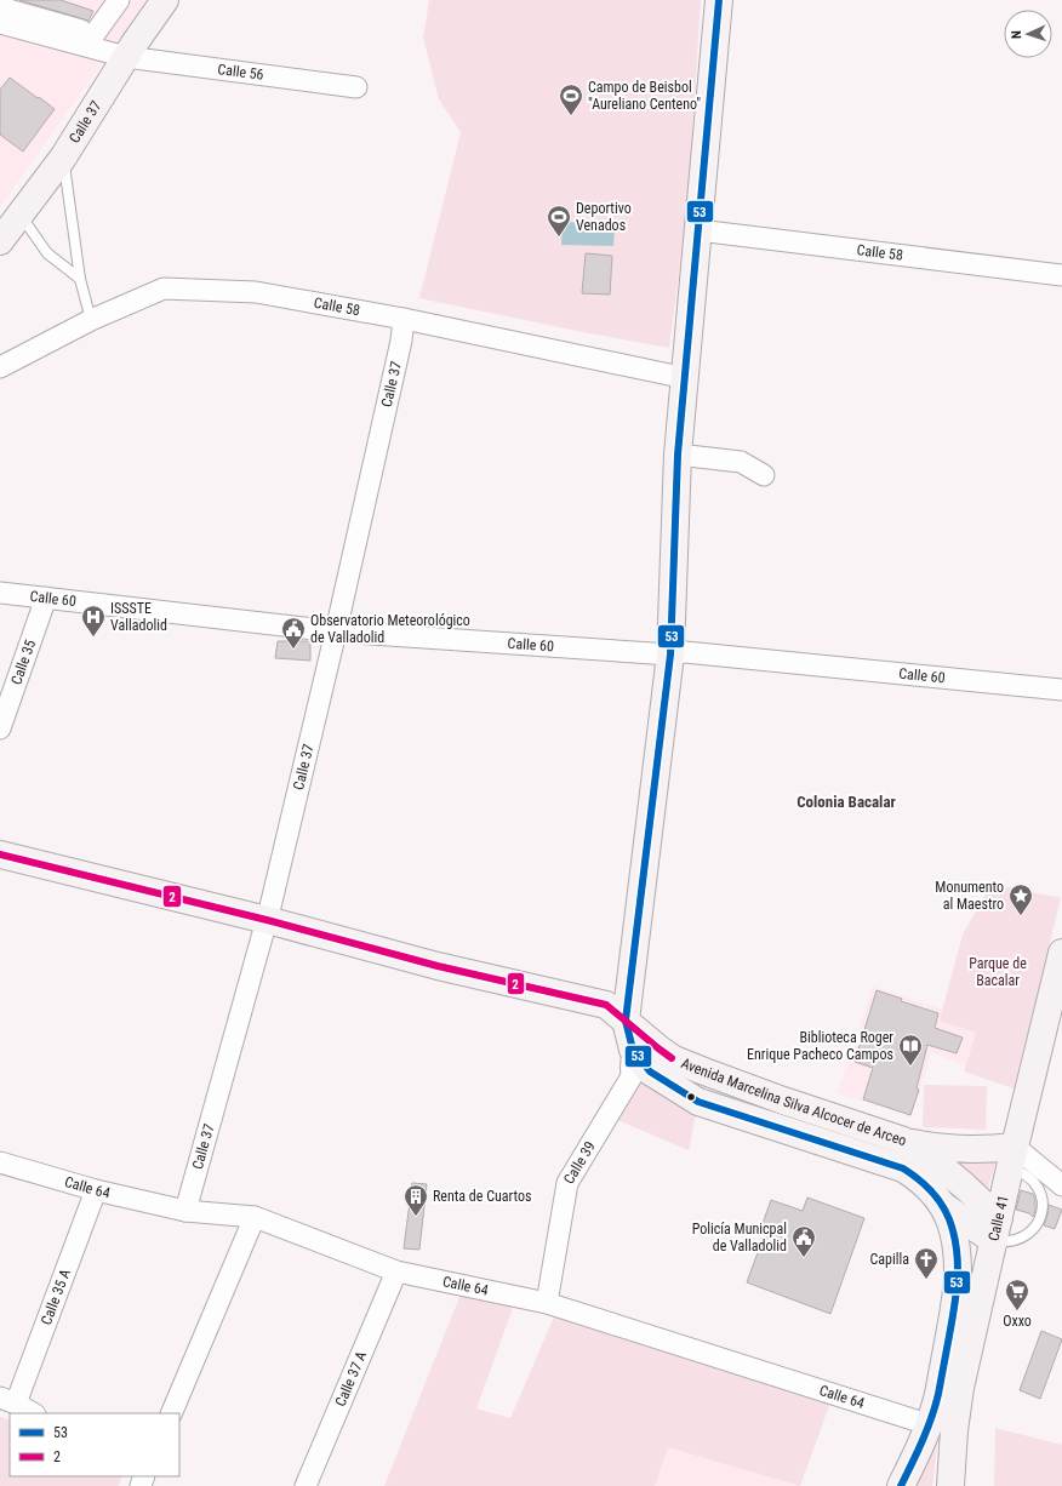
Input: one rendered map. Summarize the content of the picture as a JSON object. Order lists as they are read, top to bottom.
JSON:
{
  "streets": {
    "main road": [
      "Calle 37",
      "Avenida Marcelina Silva Alcocer de Arceo",
      "Calle 39",
      "Calle 41"
    ],
    "street": [
      "Calle 56",
      "Calle 58",
      "Calle 60",
      "Calle 35",
      "Calle 64",
      "Calle 35 A",
      "Calle 37 A"
    ]
  },
  "crossings": [
    ["Calle 56", "Calle 37"],
    ["Calle 37", "Calle 58"],
    ["Calle 37", "Calle 60"],
    ["Calle 37", "Calle 64"],
    ["Calle 58", "Calle 39"],
    ["Calle 60", "Calle 35"],
    ["Calle 60", "Calle 39"],
    ["Avenida Marcelina Silva Alcocer de Arceo", "Calle 39"],
    ["Avenida Marcelina Silva Alcocer de Arceo", "Calle 41"],
    ["Calle 39", "Calle 64"],
    ["Calle 64", "Calle 35 A"],
    ["Calle 64", "Calle 37 A"]
  ],
  "districts": ["Colonia Bacalar"],
  "parks": ["Parque de Bacalar"],
  "places": {
    "sports": ["Campo de Beisbol \"Aureliano Centeno\"", "Deportivo Venados"],
    "hospital": ["ISSSTE Valladolid"],
    "public building": ["Observatorio Meteorológico de Valladolid", "Policía Municpal de Valladolid"],
    "place": ["Monumento al Maestro"],
    "library": ["Biblioteca Roger Enrique Pacheco Campos"],
    "building": ["Renta de Cuartos"],
    "church": ["Capilla"],
    "supermarket": ["Oxxo"]
  },
  "lines": ["transit line 53", "transit line 2"],
  "legend": ["53", "2"],
  "north": "left"
}
